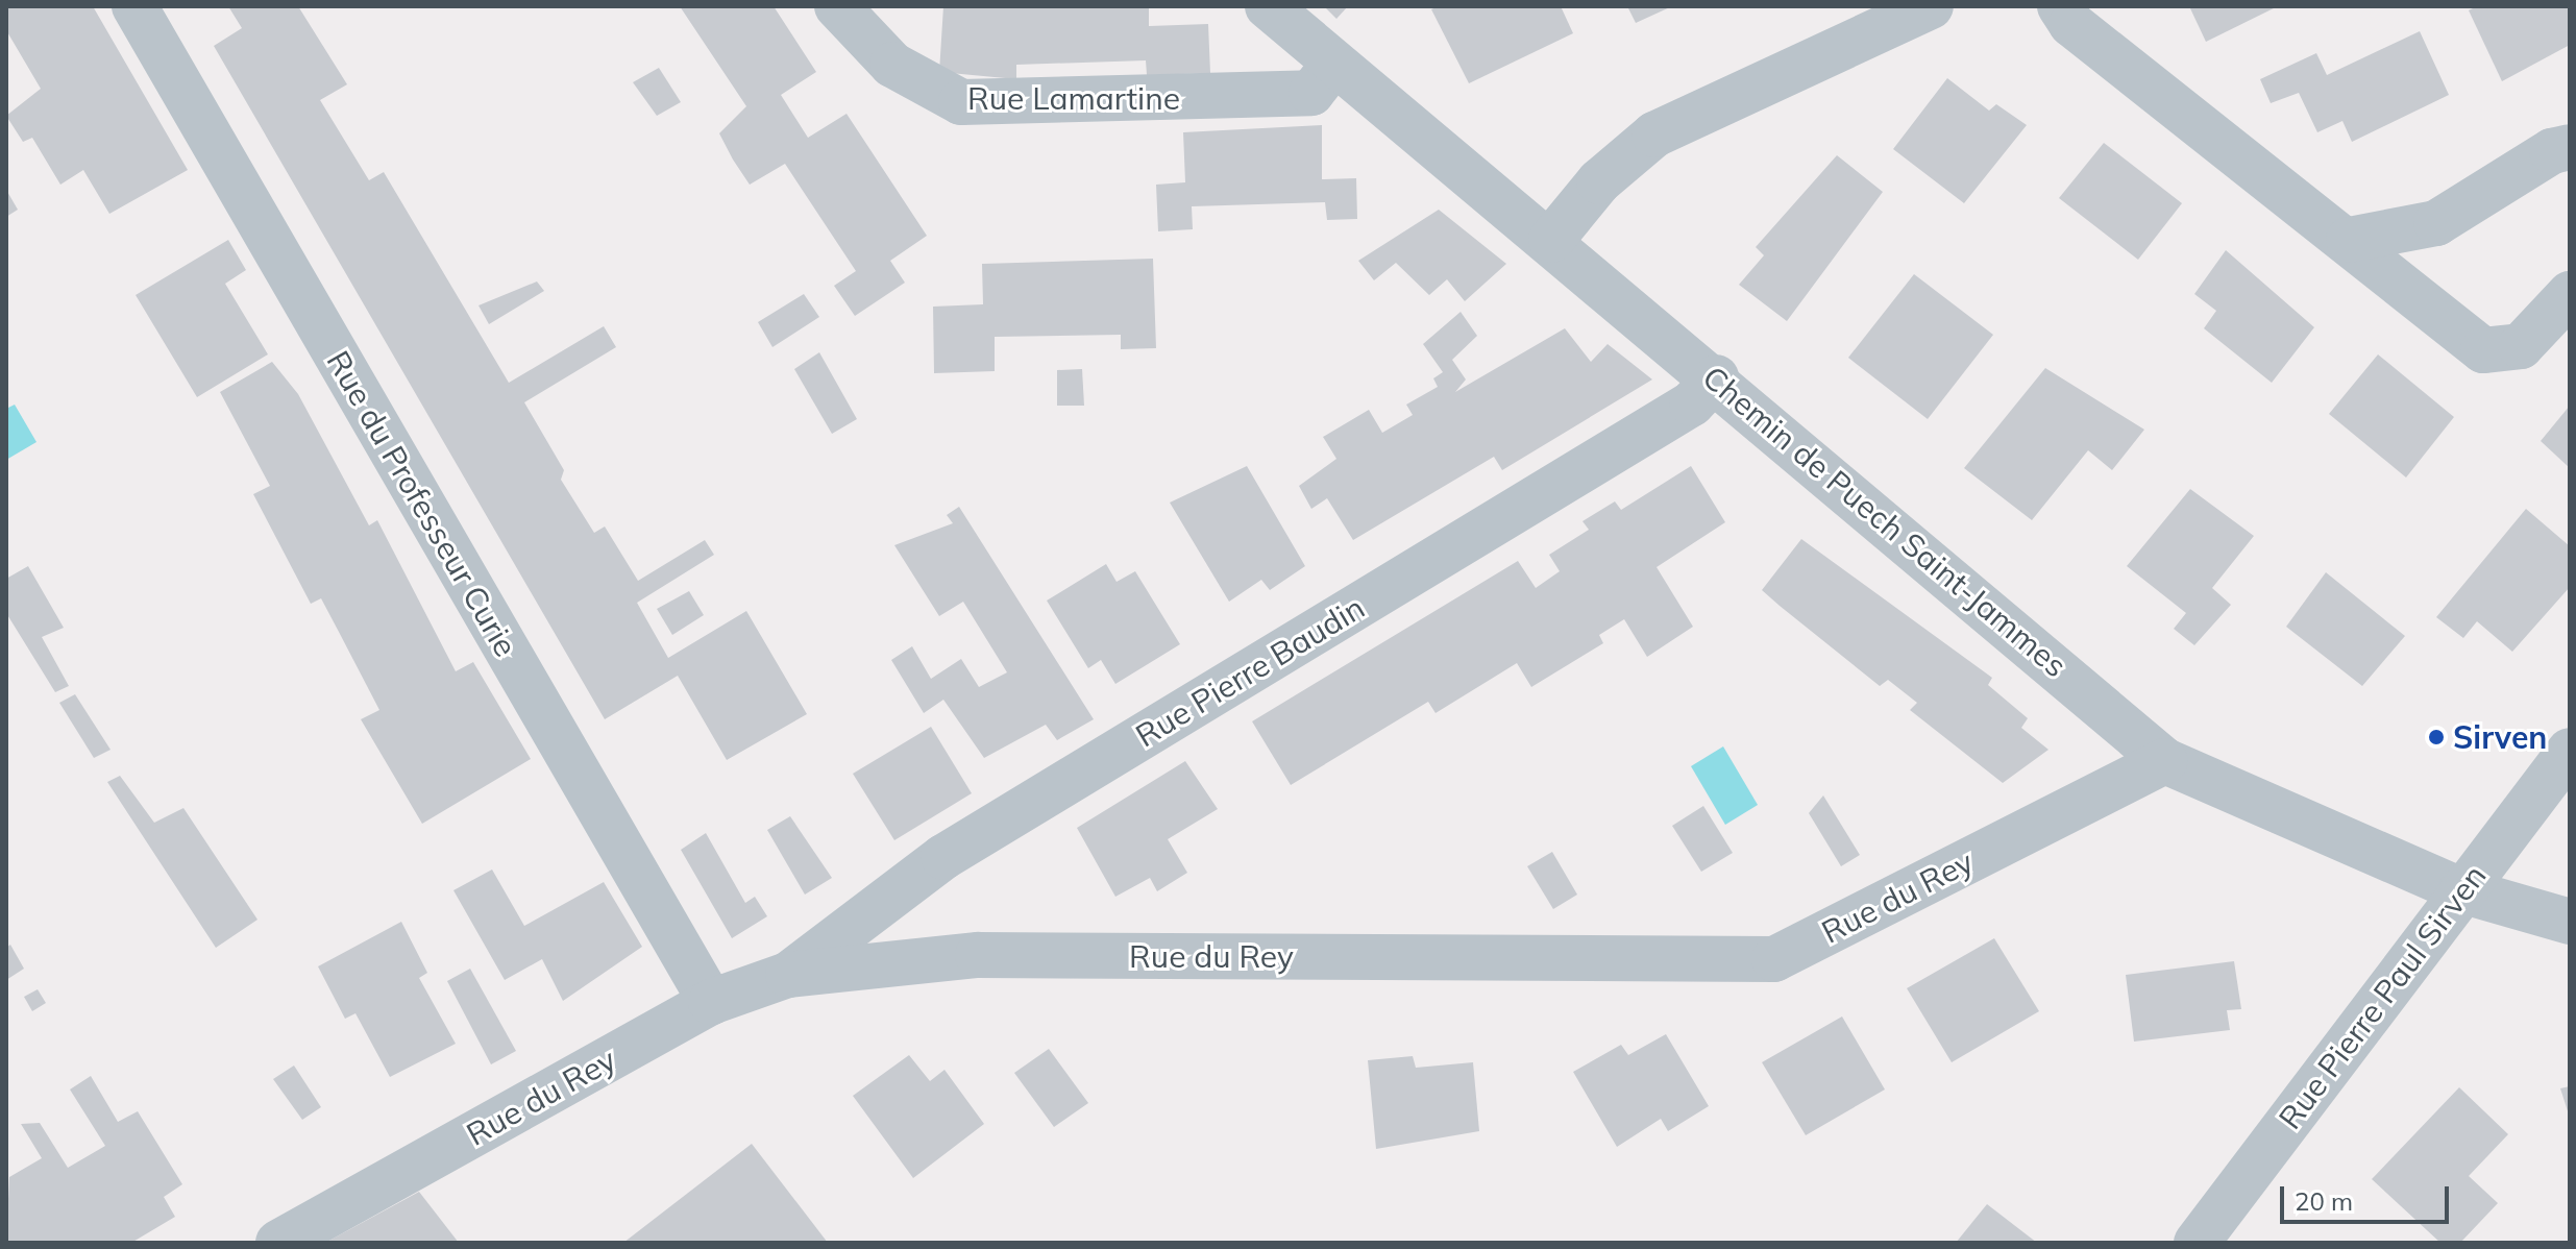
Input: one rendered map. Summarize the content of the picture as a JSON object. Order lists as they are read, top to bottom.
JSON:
{
  "streets": {
    "street": [
      "Rue Lamartine",
      "Rue du Professeur Curie",
      "Chemin de Puech Saint-Jammes",
      "Rue Pierre Baudin",
      "Rue du Rey",
      "Rue Pierre Paul Sirven"
    ]
  },
  "crossings": [
    ["Rue Lamartine", "Chemin de Puech Saint-Jammes"],
    ["Rue du Professeur Curie", "Rue du Rey"],
    ["Chemin de Puech Saint-Jammes", "Rue Pierre Baudin"],
    ["Chemin de Puech Saint-Jammes", "Rue du Rey"],
    ["Chemin de Puech Saint-Jammes", "Rue Pierre Paul Sirven"],
    ["Rue Pierre Baudin", "Rue du Rey"]
  ],
  "places": ["Sirven"],
  "scale_bar": "20 m"
}
